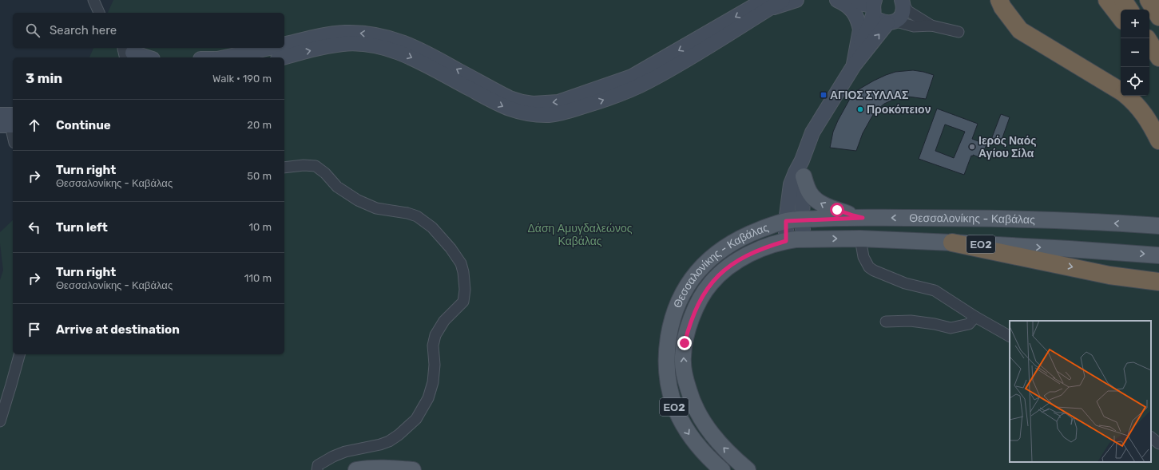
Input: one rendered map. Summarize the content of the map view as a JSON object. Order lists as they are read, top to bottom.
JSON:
{
  "streets": {
    "main road": ["Θεσσαλονίκης - Καβάλας", "ΕΟ2"]
  },
  "parks": ["Δάση Αμυγδαλεώνος Καβάλας"],
  "places": {
    "transit": ["ΑΓΙΟΣ ΣΥΛΛΑΣ"],
    "other": ["Προκόπειον", "Ιερός Ναός Αγίου Σίλα"]
  },
  "page": {
    "map_buttons": ["+", "−"],
    "search": "Search here",
    "heading": ["3 min", "Walk · 190 m"],
    "list": [
      ["Continue", "20 m"],
      ["Turn right", "Θεσσαλονίκης - Καβάλας", "50 m"],
      ["Turn left", "10 m"],
      ["Turn right", "Θεσσαλονίκης - Καβάλας", "110 m"],
      "Arrive at destination"
    ]
  }
}
